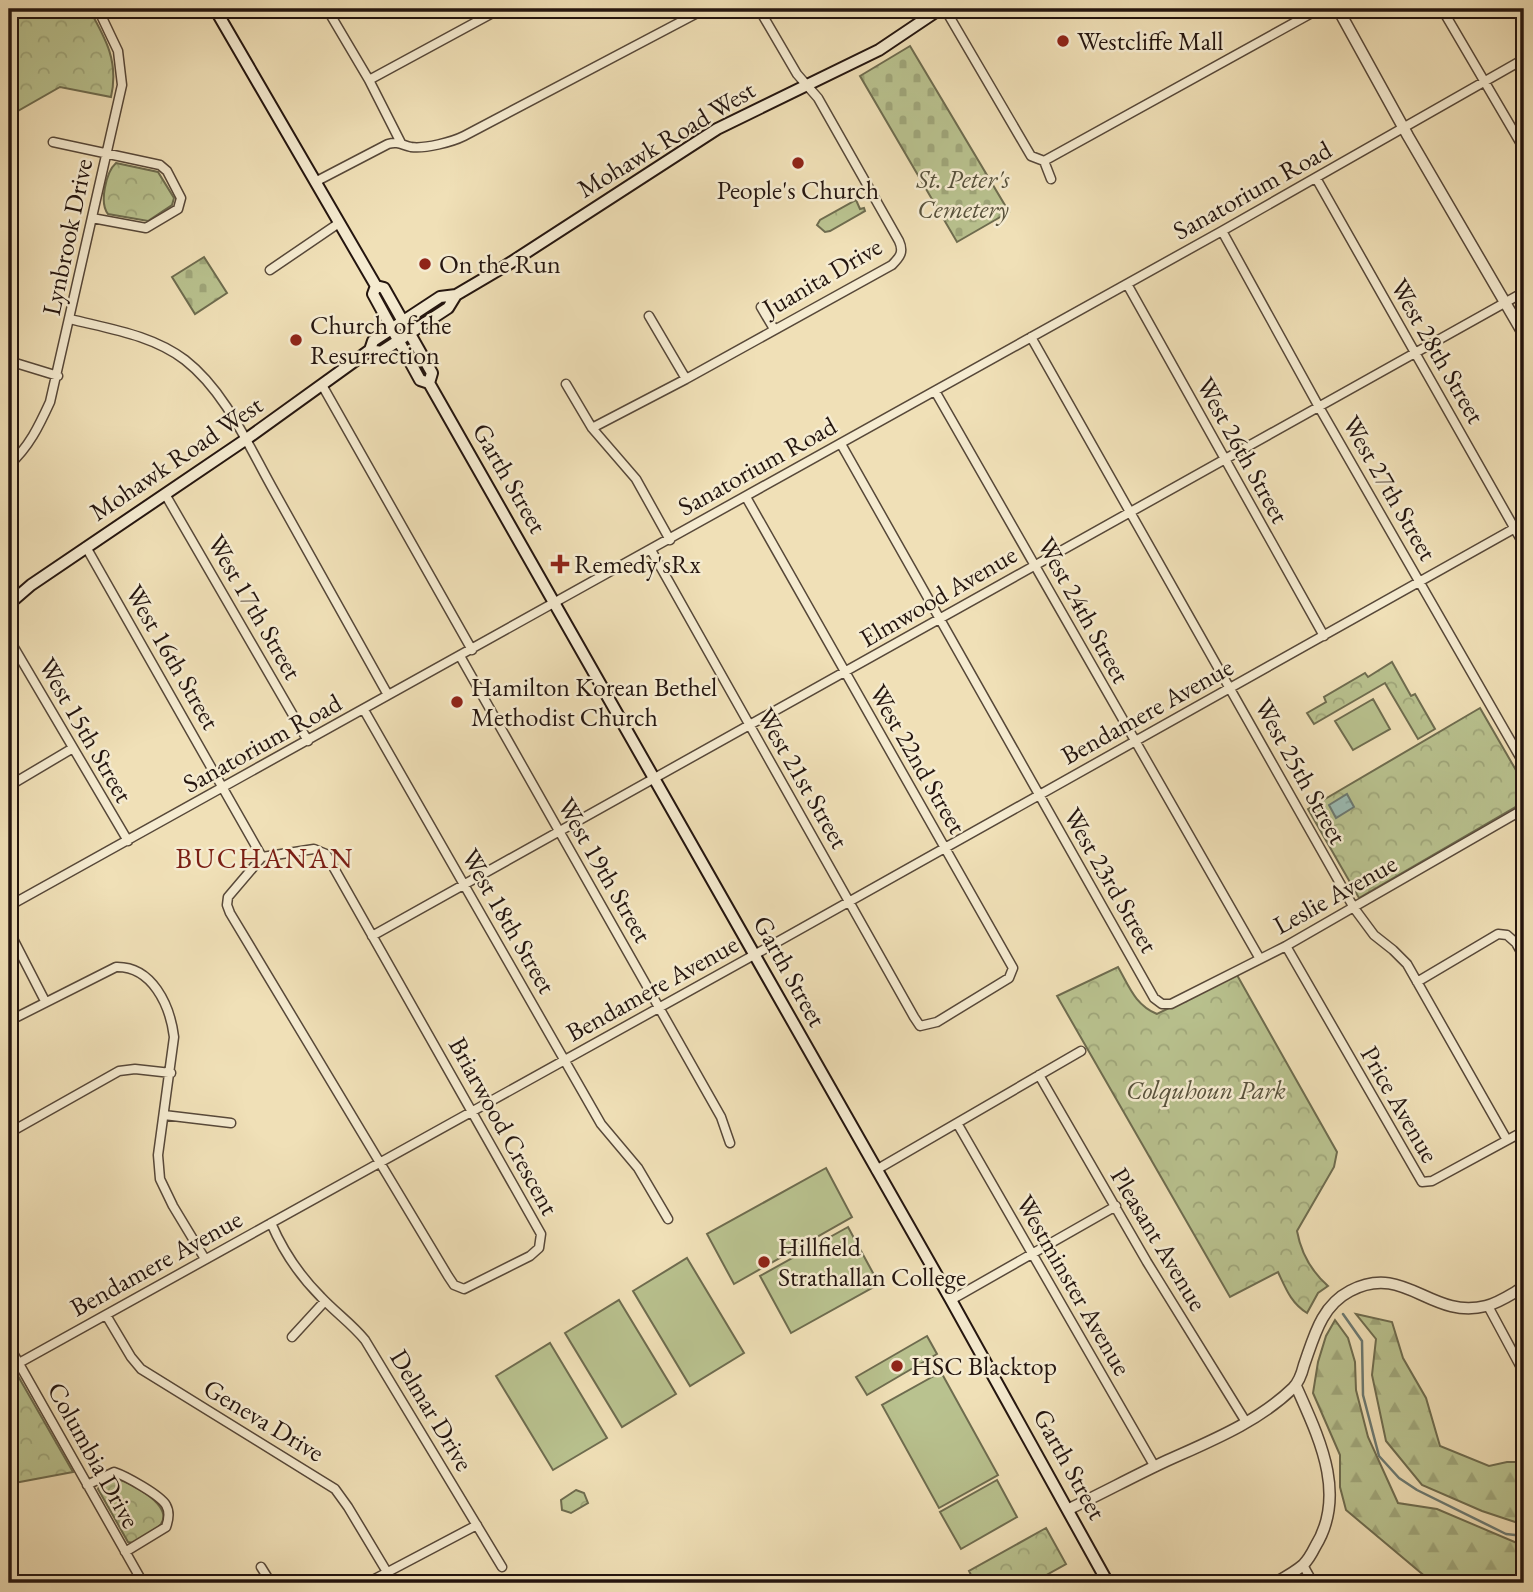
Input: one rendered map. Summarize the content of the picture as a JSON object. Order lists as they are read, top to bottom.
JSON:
{
  "streets": {
    "main road": ["Mohawk Road West", "Garth Street"],
    "street": [
      "Sanatorium Road",
      "Lynbrook Drive",
      "Juanita Drive",
      "West 28th Street",
      "West 26th Street",
      "West 27th Street",
      "Elmwood Avenue",
      "West 17th Street",
      "West 24th Street",
      "West 16th Street",
      "Bendamere Avenue",
      "West 15th Street",
      "West 22nd Street",
      "West 25th Street",
      "West 21st Street",
      "West 19th Street",
      "West 23rd Street",
      "Leslie Avenue",
      "West 18th Street",
      "Price Avenue",
      "Briarwood Crescent",
      "Pleasant Avenue",
      "Westminster Avenue",
      "Delmar Drive",
      "Geneva Drive",
      "Columbia Drive"
    ]
  },
  "crossings": [
    ["Mohawk Road West", "Juanita Drive"],
    ["Mohawk Road West", "Garth Street"],
    ["Mohawk Road West", "West 17th Street"],
    ["Mohawk Road West", "West 16th Street"],
    ["Sanatorium Road", "West 28th Street"],
    ["Sanatorium Road", "West 26th Street"],
    ["Sanatorium Road", "Garth Street"],
    ["Sanatorium Road", "West 27th Street"],
    ["Sanatorium Road", "West 17th Street"],
    ["Sanatorium Road", "West 24th Street"],
    ["Sanatorium Road", "West 16th Street"],
    ["Sanatorium Road", "West 15th Street"],
    ["Sanatorium Road", "West 22nd Street"],
    ["Sanatorium Road", "West 25th Street"],
    ["Sanatorium Road", "West 21st Street"],
    ["Sanatorium Road", "West 19th Street"],
    ["Sanatorium Road", "West 23rd Street"],
    ["Sanatorium Road", "West 18th Street"],
    ["West 28th Street", "Elmwood Avenue"],
    ["West 28th Street", "Bendamere Avenue"],
    ["West 26th Street", "Elmwood Avenue"],
    ["West 26th Street", "Bendamere Avenue"],
    ["Garth Street", "Elmwood Avenue"],
    ["Garth Street", "Bendamere Avenue"],
    ["West 27th Street", "Elmwood Avenue"],
    ["West 27th Street", "Bendamere Avenue"],
    ["Elmwood Avenue", "West 24th Street"],
    ["Elmwood Avenue", "West 22nd Street"],
    ["Elmwood Avenue", "West 25th Street"],
    ["Elmwood Avenue", "West 21st Street"],
    ["Elmwood Avenue", "West 19th Street"],
    ["Elmwood Avenue", "West 23rd Street"],
    ["Elmwood Avenue", "West 18th Street"],
    ["Elmwood Avenue", "Briarwood Crescent"],
    ["West 24th Street", "Bendamere Avenue"],
    ["West 24th Street", "Leslie Avenue"],
    ["Bendamere Avenue", "West 22nd Street"],
    ["Bendamere Avenue", "West 25th Street"],
    ["Bendamere Avenue", "West 21st Street"],
    ["Bendamere Avenue", "West 19th Street"],
    ["Bendamere Avenue", "West 23rd Street"],
    ["Bendamere Avenue", "West 18th Street"],
    ["Bendamere Avenue", "Briarwood Crescent"],
    ["Bendamere Avenue", "Delmar Drive"],
    ["Bendamere Avenue", "Geneva Drive"],
    ["Bendamere Avenue", "Columbia Drive"],
    ["West 22nd Street", "West 21st Street"],
    ["West 25th Street", "Leslie Avenue"],
    ["West 25th Street", "Price Avenue"],
    ["West 23rd Street", "Leslie Avenue"],
    ["Leslie Avenue", "Price Avenue"]
  ],
  "districts": ["BUCHANAN"],
  "parks": ["St. Peter's Cemetery", "Colquhoun Park"],
  "places": {
    "other": [
      "Westcliffe Mall",
      "People's Church",
      "On the Run",
      "Church of the Resurrection",
      "Hamilton Korean Bethel Methodist Church",
      "Hillfield Strathallan College",
      "HSC Blacktop"
    ],
    "health": ["Remedy'sRx"]
  }
}
